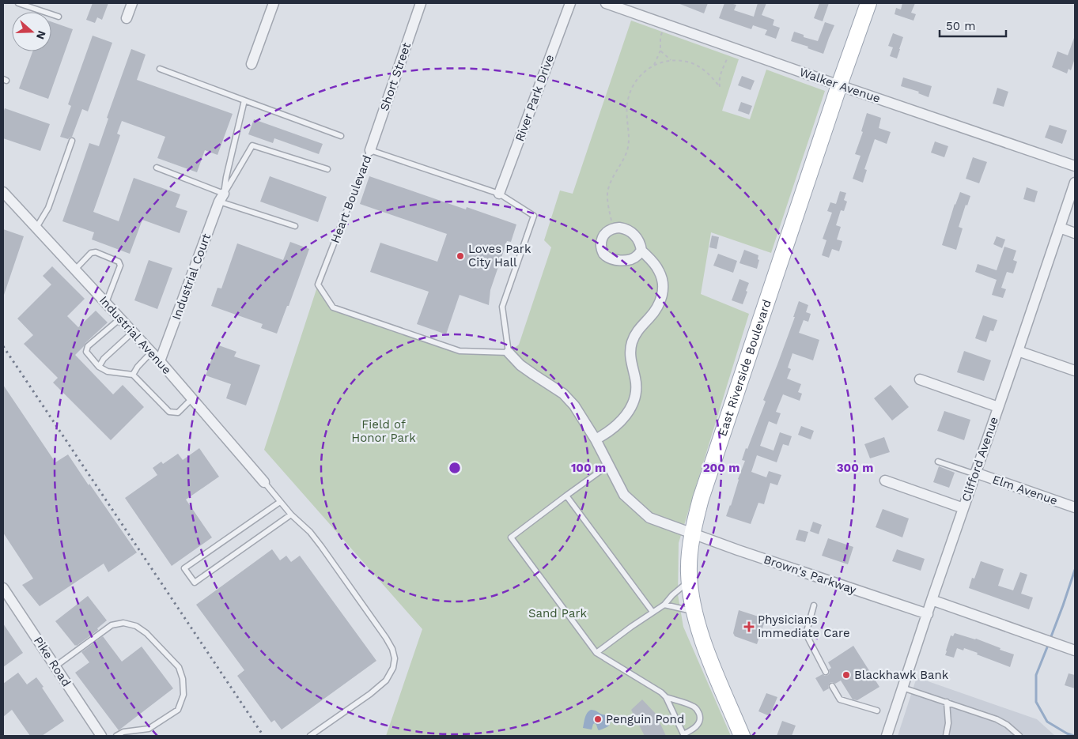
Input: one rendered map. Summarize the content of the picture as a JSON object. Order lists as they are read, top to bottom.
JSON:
{
  "streets": {
    "main road": ["East Riverside Boulevard"],
    "street": [
      "Short Street",
      "Walker Avenue",
      "River Park Drive",
      "Industrial Court",
      "Industrial Avenue",
      "Clifford Avenue",
      "Elm Avenue",
      "Brown's Parkway",
      "Pike Road"
    ],
    "lane": ["Heart Boulevard"]
  },
  "crossings": [
    ["Short Street", "Heart Boulevard"],
    ["Walker Avenue", "East Riverside Boulevard"],
    ["River Park Drive", "Heart Boulevard"],
    ["Industrial Court", "Industrial Avenue"],
    ["East Riverside Boulevard", "Brown's Parkway"],
    ["Clifford Avenue", "Elm Avenue"],
    ["Clifford Avenue", "Brown's Parkway"]
  ],
  "parks": ["Field of Honor Park", "Sand Park"],
  "places": {
    "other": ["Loves Park City Hall", "Blackhawk Bank", "Penguin Pond"],
    "health": ["Physicians Immediate Care"]
  },
  "scale_bar": "50 m",
  "north": "right",
  "rings": ["100 m", "200 m", "300 m"]
}
